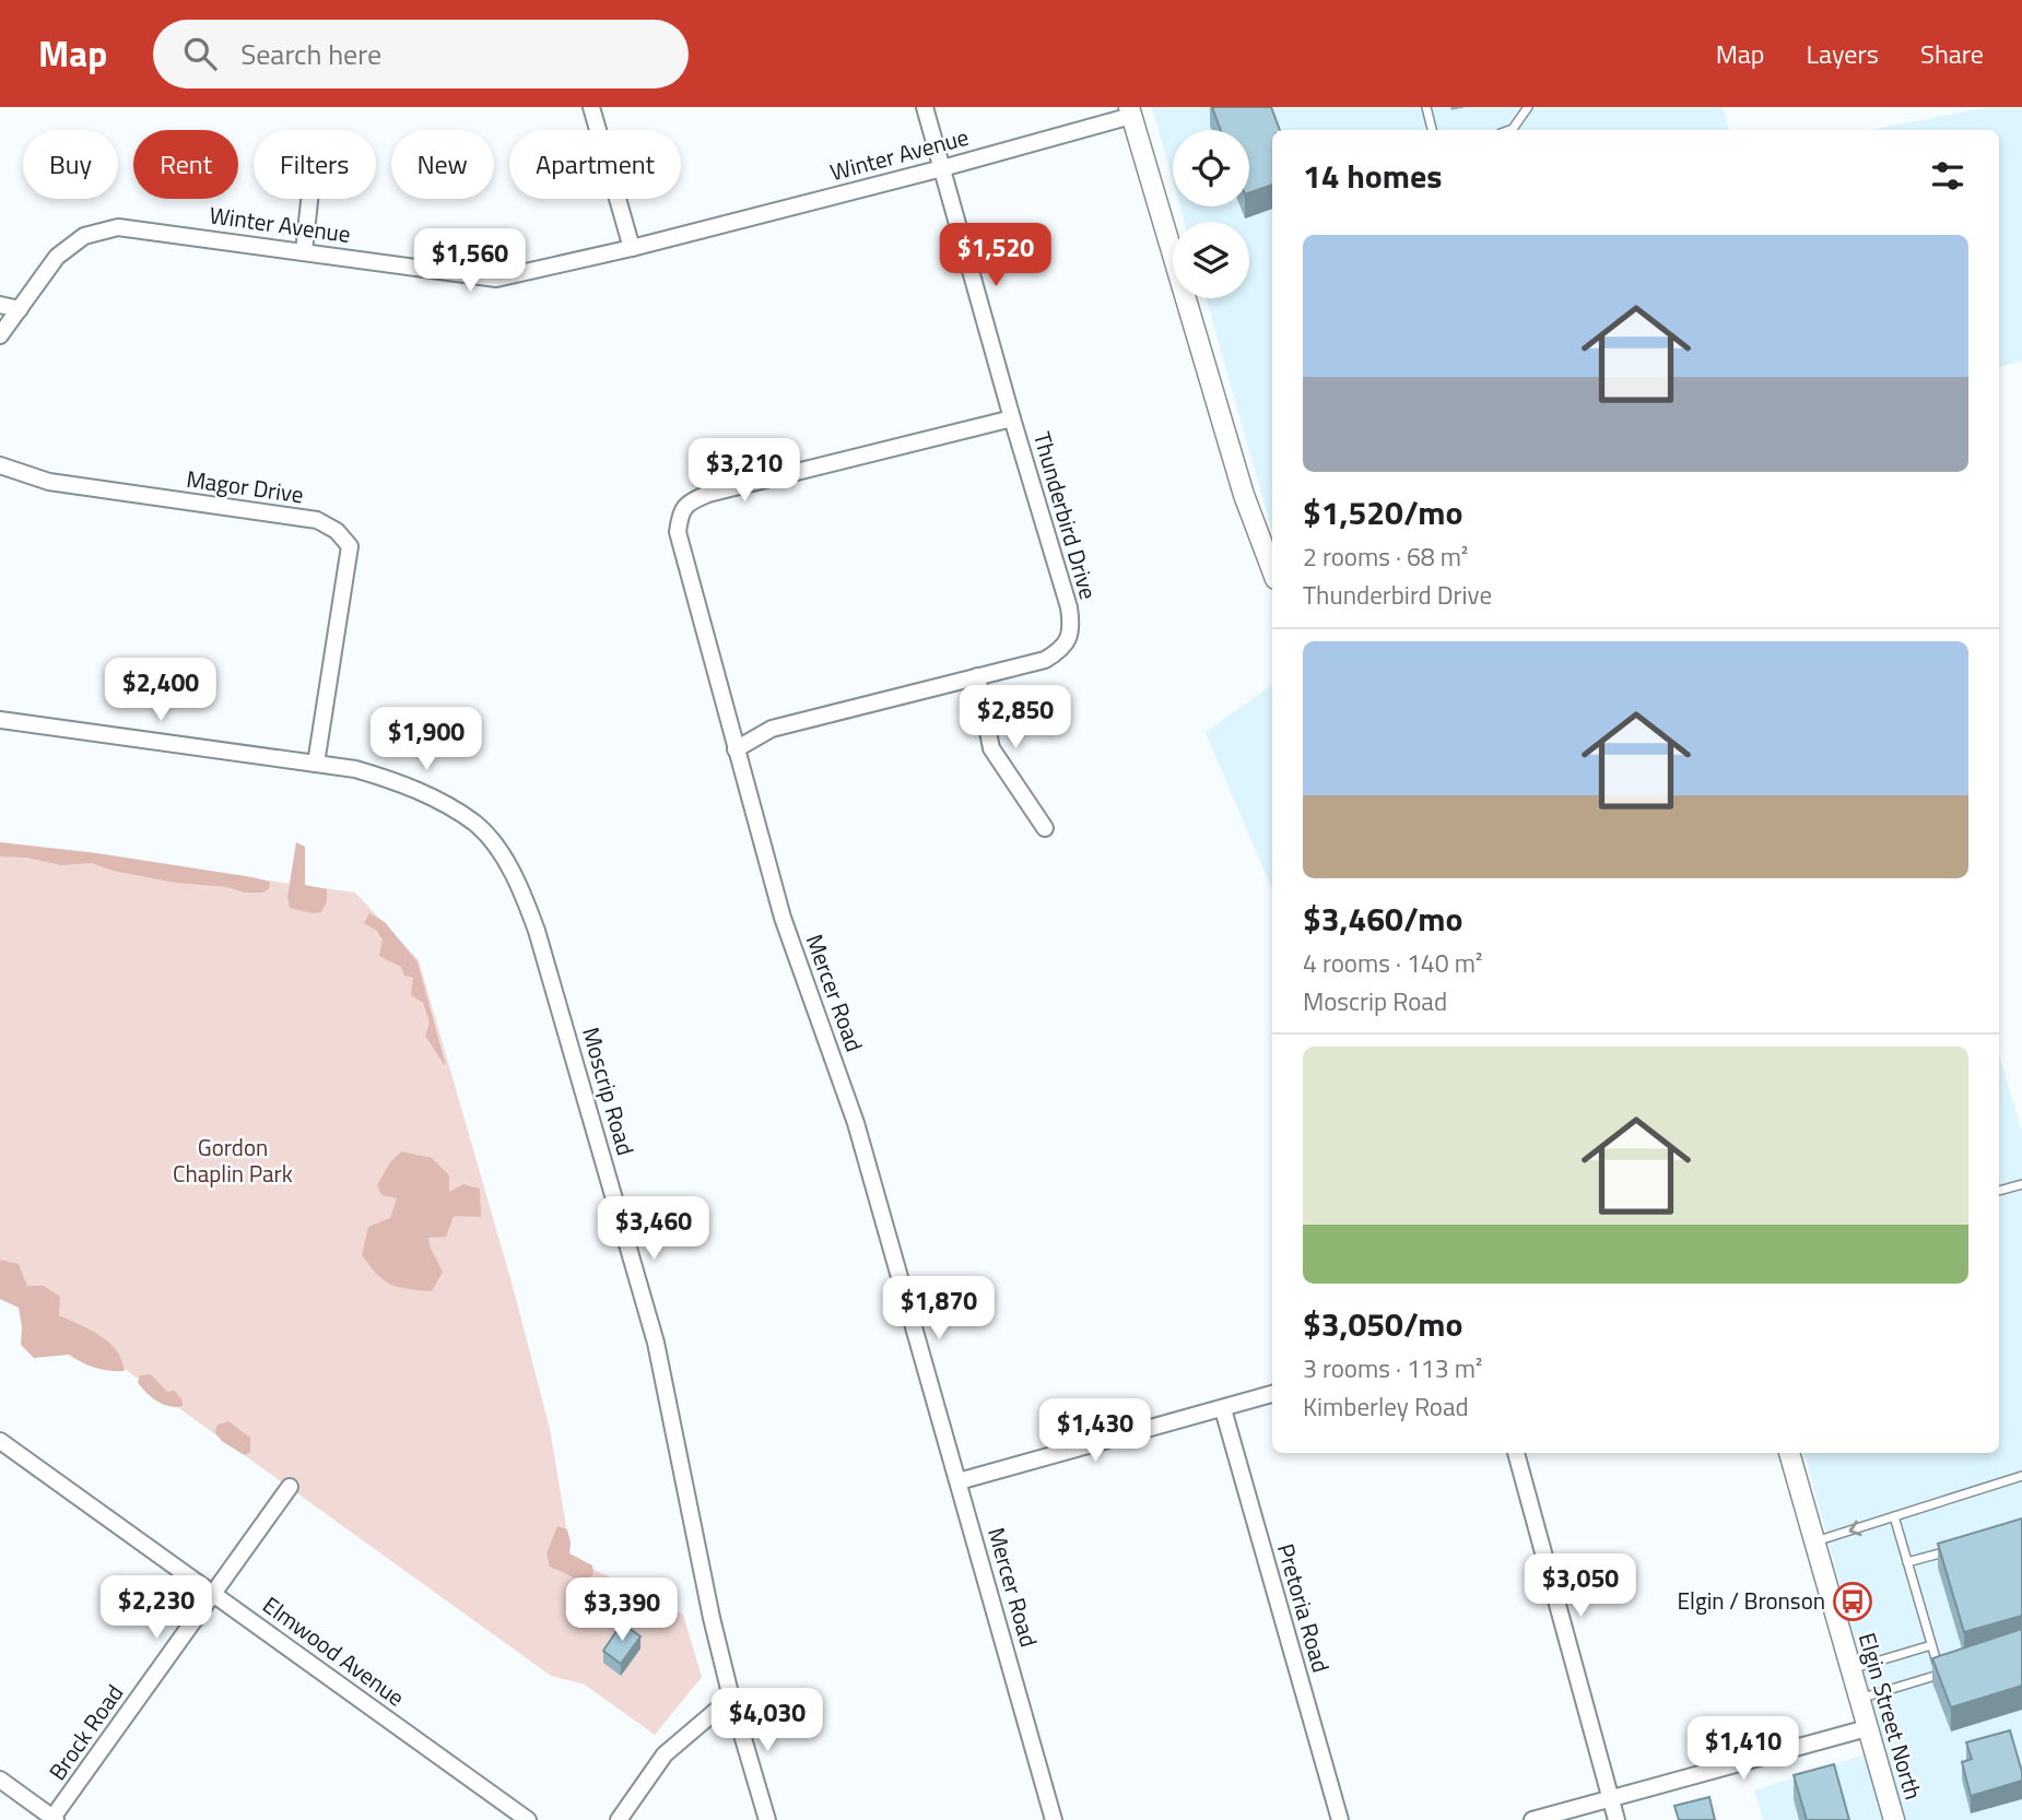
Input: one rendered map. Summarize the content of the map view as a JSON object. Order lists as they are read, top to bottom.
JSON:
{
  "streets": {
    "street": [
      "Winter Avenue",
      "Magor Drive",
      "Thunderbird Drive",
      "Mercer Road",
      "Moscrip Road",
      "Pretoria Road",
      "Elmwood Avenue",
      "Elgin Street North",
      "Brock Road"
    ]
  },
  "crossings": [
    ["Winter Avenue", "Thunderbird Drive"],
    ["Magor Drive", "Moscrip Road"],
    ["Thunderbird Drive", "Mercer Road"],
    ["Elmwood Avenue", "Brock Road"]
  ],
  "parks": ["Gordon Chaplin Park"],
  "places": {
    "bus stop": ["Elgin / Bronson"]
  },
  "page": {
    "header": "Map",
    "search": "Search here",
    "nav": ["Map", "Layers", "Share"],
    "chip": [
      "Buy",
      "Rent",
      "Filters",
      "New",
      "Apartment"
    ],
    "heading": "14 homes",
    "list": [
      {
        "name": "$1,520/mo",
        "note": "2 rooms · 68 m² · Thunderbird Drive"
      },
      {
        "name": "$3,460/mo",
        "note": "4 rooms · 140 m² · Moscrip Road"
      },
      {
        "name": "$3,050/mo",
        "note": "3 rooms · 113 m² · Kimberley Road"
      }
    ],
    "price": [
      "$1,520",
      "$1,560",
      "$3,210",
      "$2,400",
      "$2,850",
      "$1,900",
      "$3,460",
      "$1,870",
      "$1,430",
      "$3,050",
      "$2,230",
      "$3,390",
      "$4,030",
      "$1,410"
    ]
  }
}
